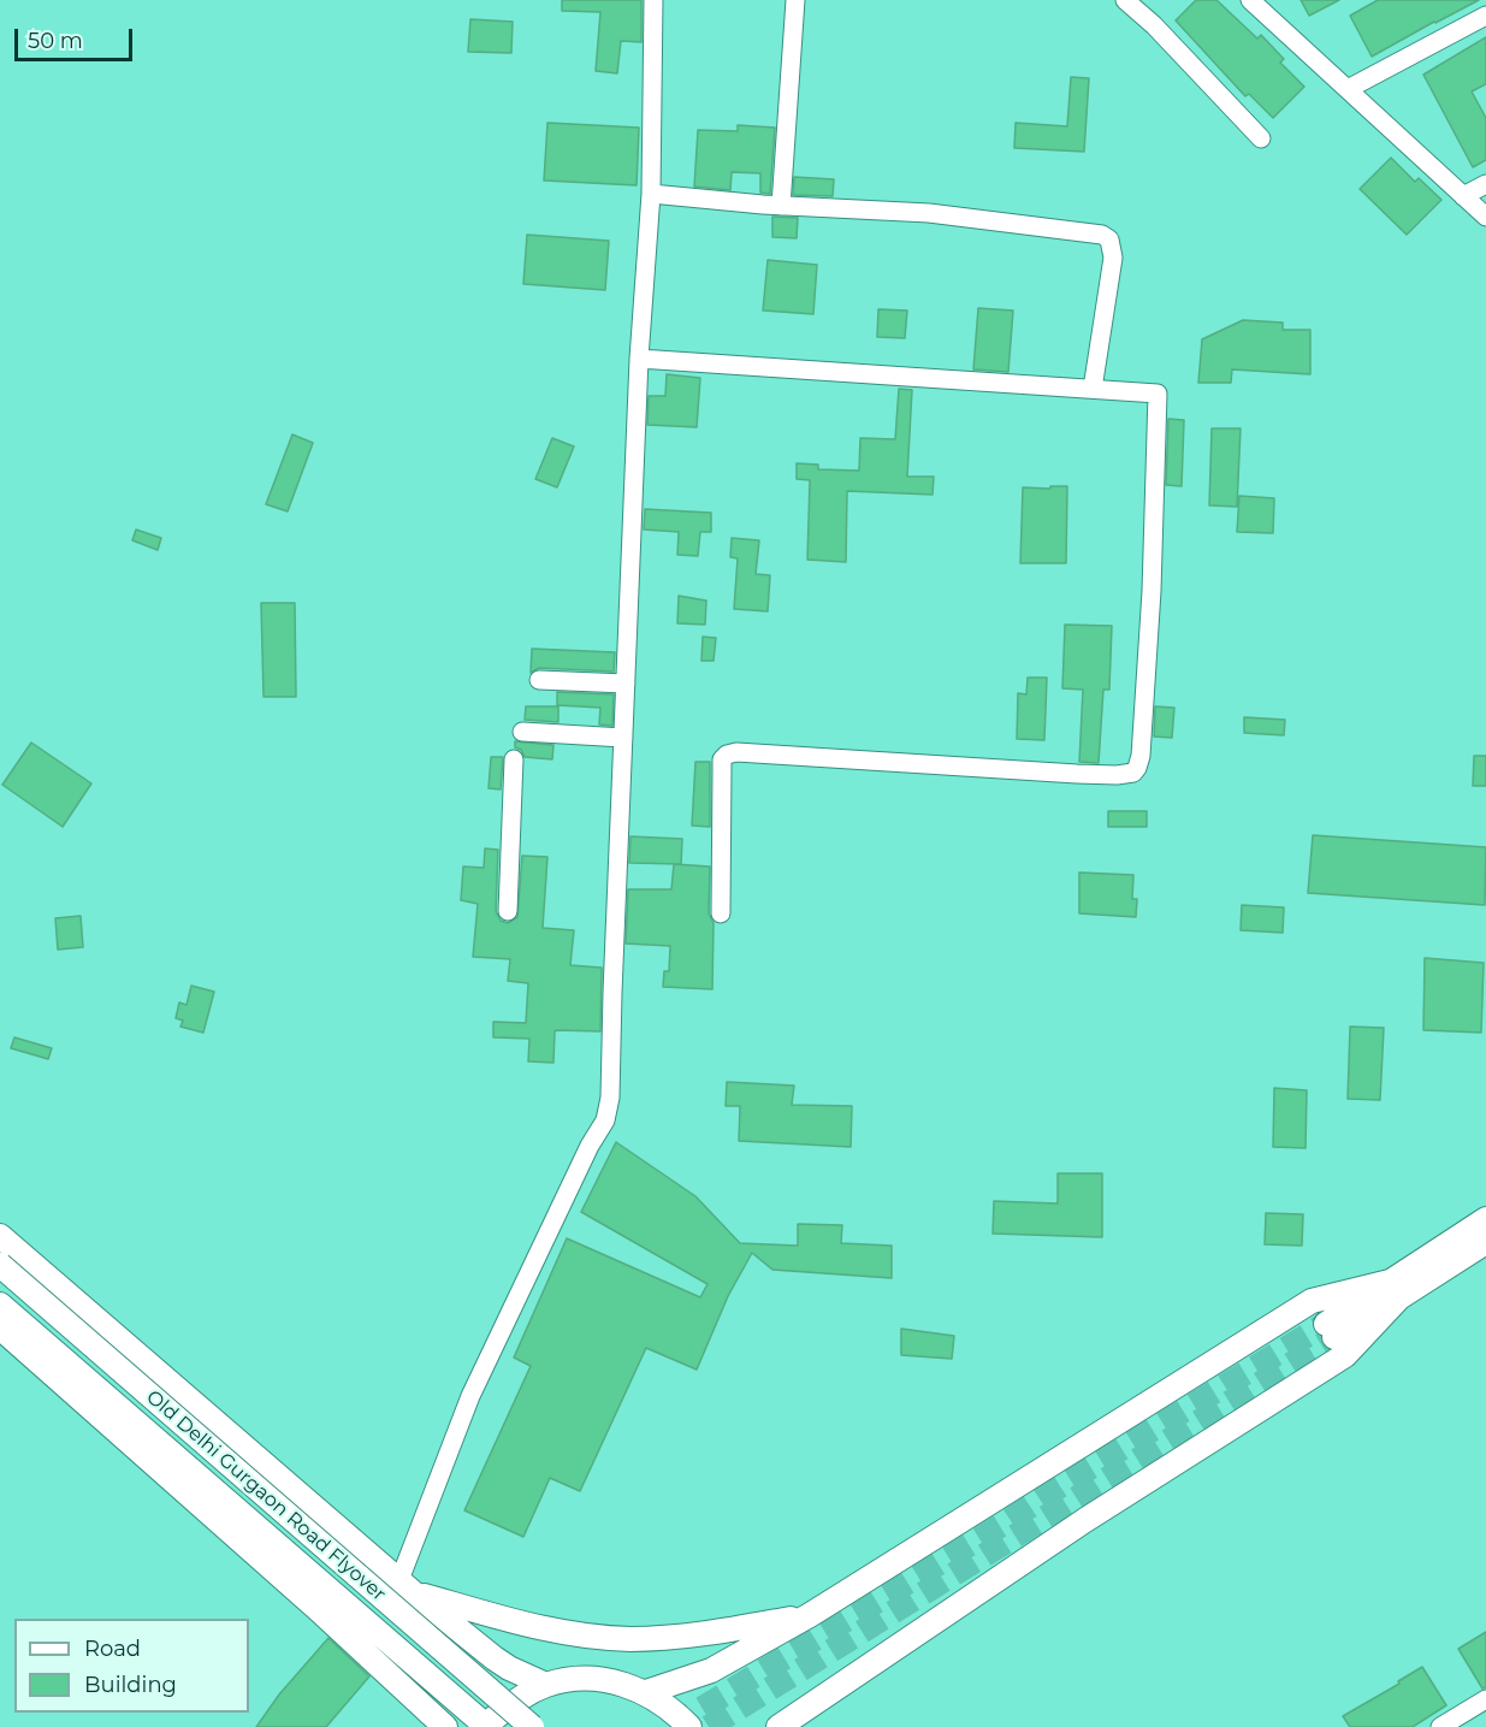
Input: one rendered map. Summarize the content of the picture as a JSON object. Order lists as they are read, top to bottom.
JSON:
{
  "streets": {
    "main road": ["Old Delhi Gurgaon Road Flyover"]
  },
  "legend": ["Road", "Building"],
  "scale_bar": "50 m"
}
